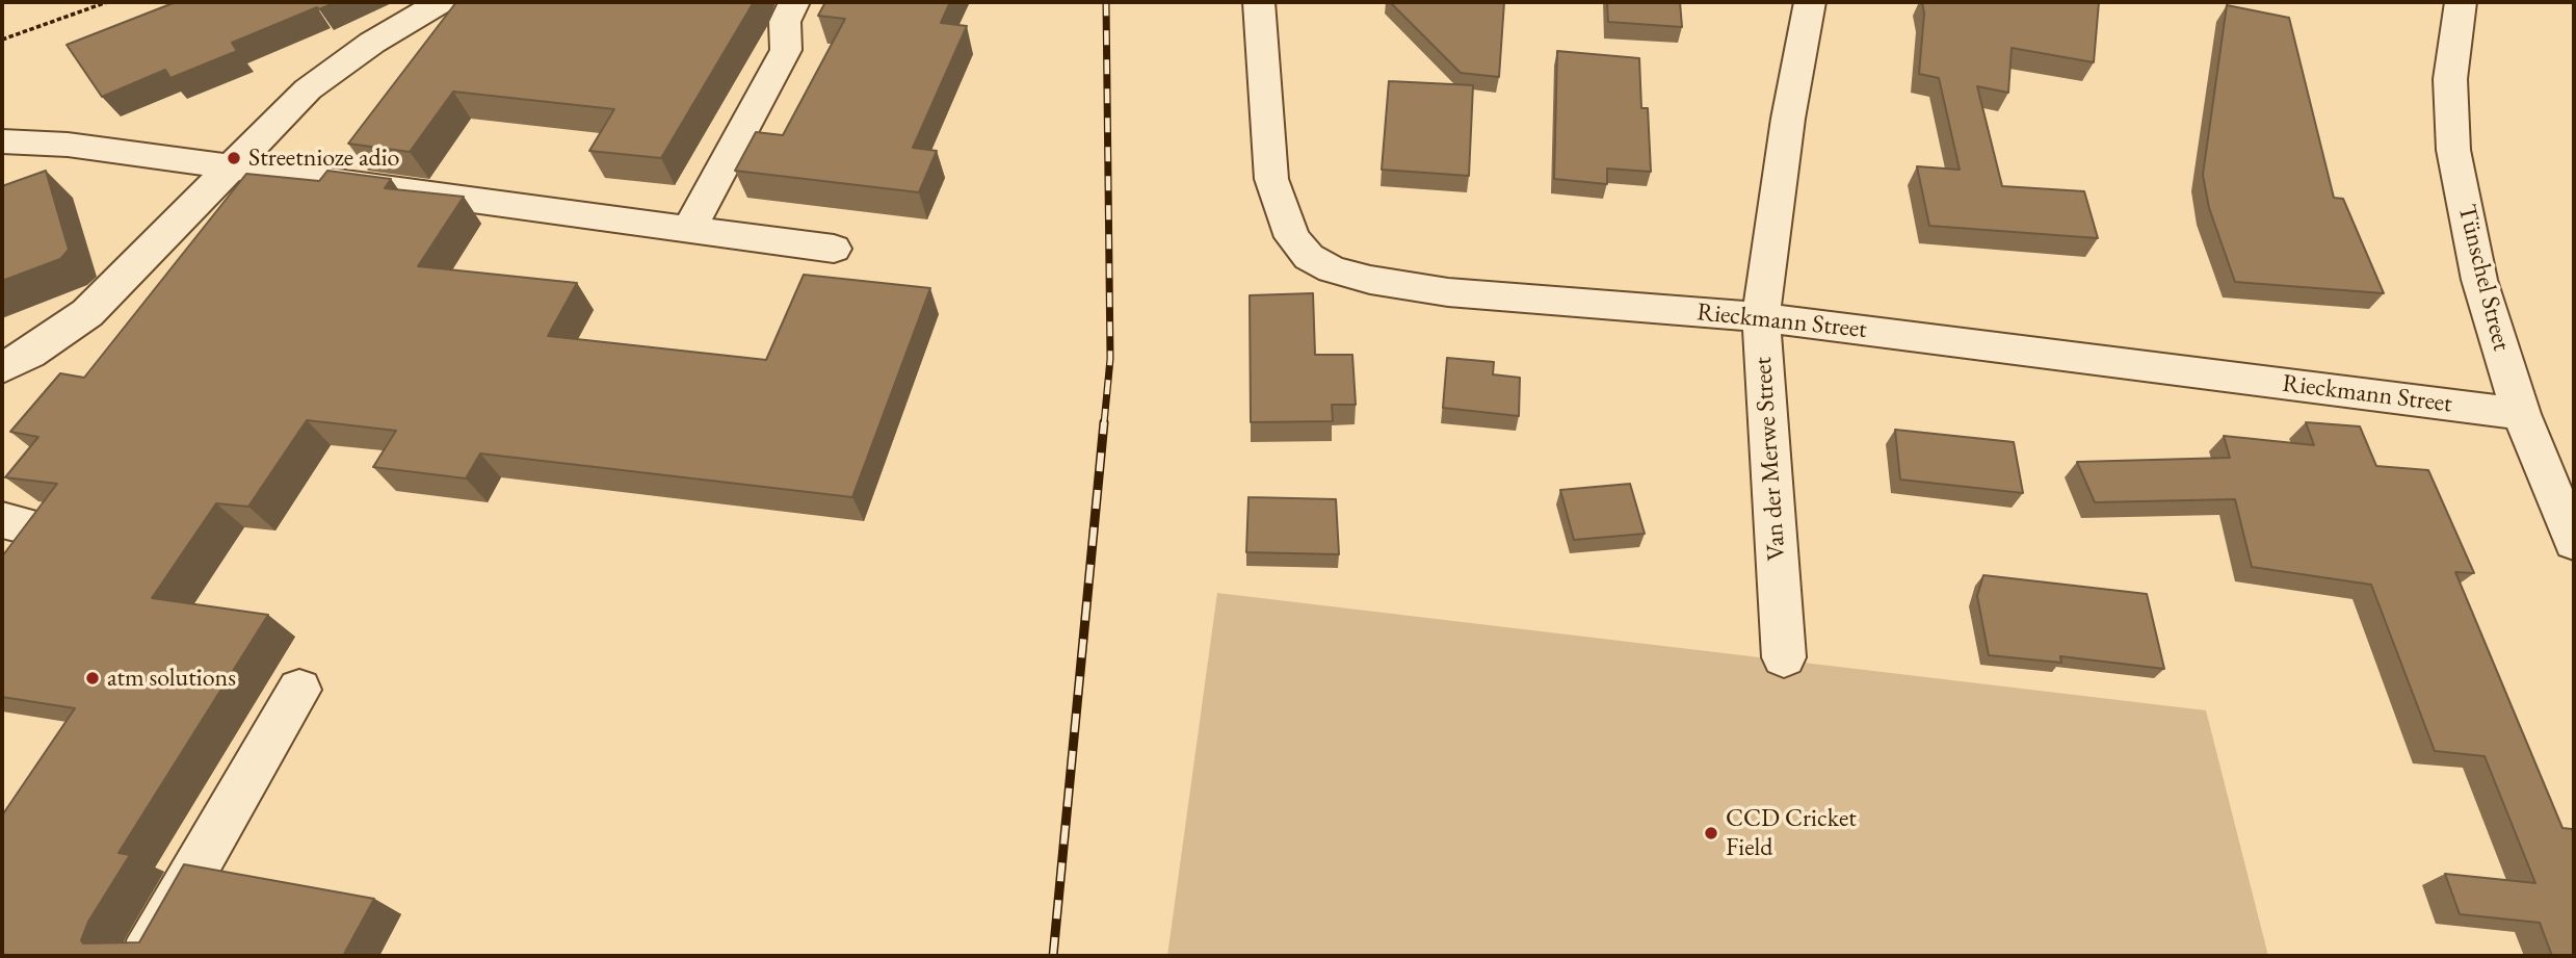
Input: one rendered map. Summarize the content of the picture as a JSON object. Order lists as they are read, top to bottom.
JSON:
{
  "streets": {
    "street": ["Tünschel Street", "Rieckmann Street", "Van der Merwe Street"]
  },
  "crossings": [
    ["Tünschel Street", "Rieckmann Street"],
    ["Rieckmann Street", "Van der Merwe Street"]
  ],
  "places": ["Streetnioze adio", "atm solutions", "CCD Cricket Field"]
}
